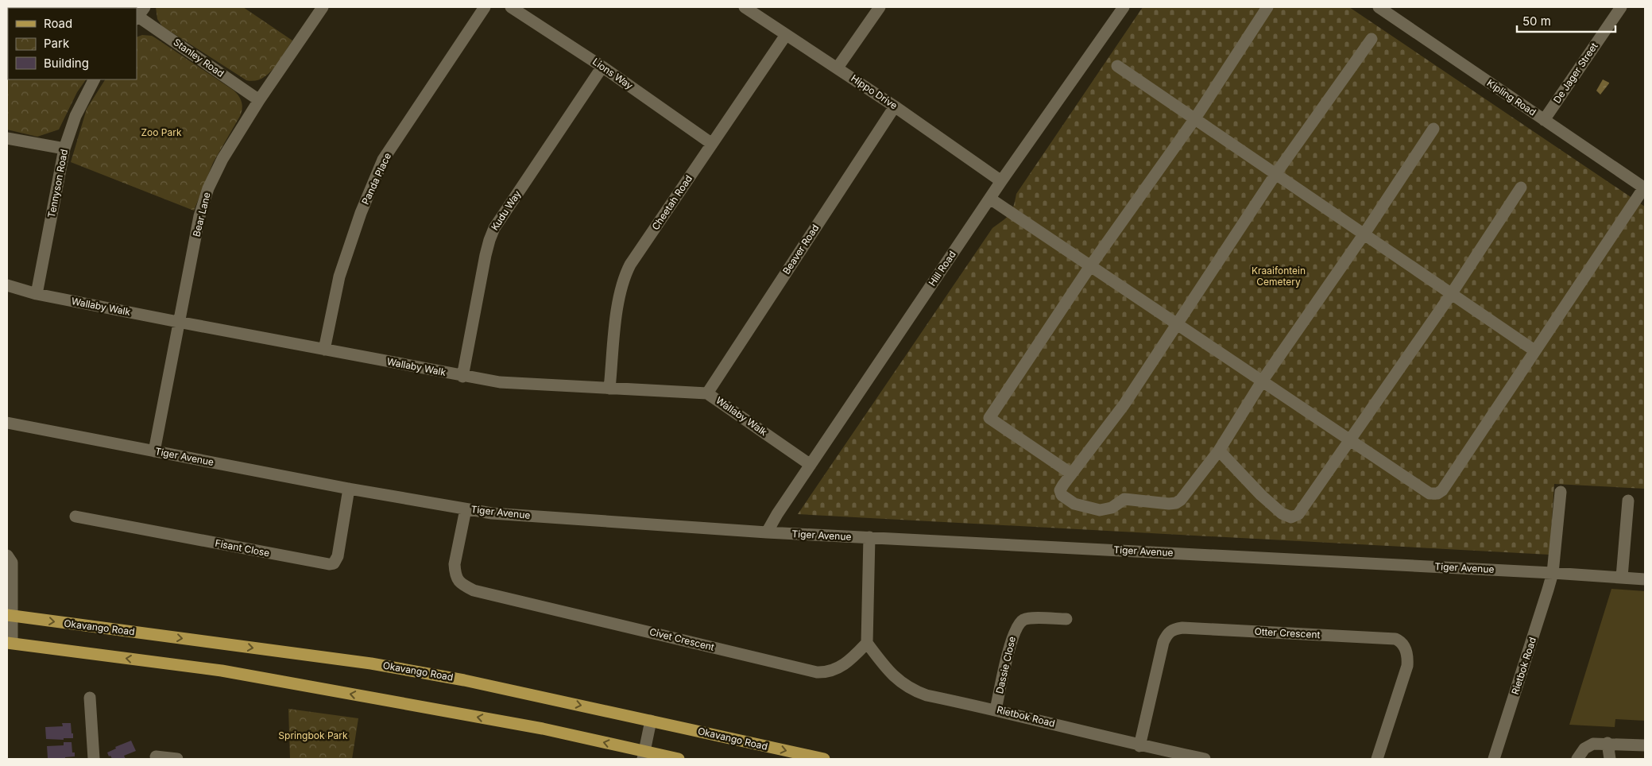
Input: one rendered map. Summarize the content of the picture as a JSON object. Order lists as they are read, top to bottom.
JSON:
{
  "streets": {
    "main road": ["Okavango Road"],
    "street": [
      "Stanley Road",
      "De Jager Street",
      "Lions Way",
      "Hippo Drive",
      "Kipling Road",
      "Panda Place",
      "Tennyson Road",
      "Cheetah Road",
      "Kudu Way",
      "Bear Lane",
      "Beaver Road",
      "Hill Road",
      "Wallaby Walk",
      "Tiger Avenue",
      "Fisant Close",
      "Otter Crescent",
      "Civet Crescent",
      "Dassie Close",
      "Rietbok Road"
    ]
  },
  "crossings": [
    ["Stanley Road", "Bear Lane"],
    ["De Jager Street", "Kipling Road"],
    ["Lions Way", "Cheetah Road"],
    ["Lions Way", "Kudu Way"],
    ["Hippo Drive", "Cheetah Road"],
    ["Hippo Drive", "Beaver Road"],
    ["Hippo Drive", "Hill Road"],
    ["Panda Place", "Wallaby Walk"],
    ["Tennyson Road", "Wallaby Walk"],
    ["Cheetah Road", "Wallaby Walk"],
    ["Kudu Way", "Wallaby Walk"],
    ["Bear Lane", "Wallaby Walk"],
    ["Bear Lane", "Tiger Avenue"],
    ["Beaver Road", "Wallaby Walk"],
    ["Hill Road", "Wallaby Walk"],
    ["Hill Road", "Tiger Avenue"],
    ["Tiger Avenue", "Fisant Close"],
    ["Tiger Avenue", "Civet Crescent"],
    ["Tiger Avenue", "Rietbok Road"],
    ["Otter Crescent", "Rietbok Road"],
    ["Civet Crescent", "Rietbok Road"],
    ["Dassie Close", "Rietbok Road"]
  ],
  "parks": ["Zoo Park", "Kraaifontein Cemetery", "Springbok Park"],
  "legend": ["Road", "Park", "Building"],
  "scale_bar": "50 m"
}
